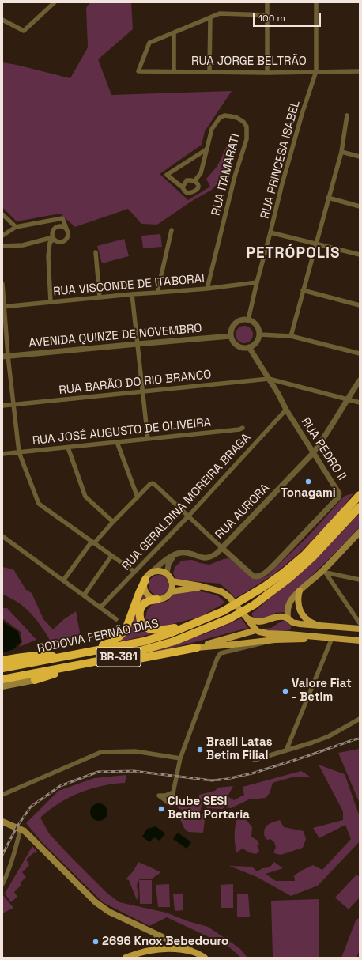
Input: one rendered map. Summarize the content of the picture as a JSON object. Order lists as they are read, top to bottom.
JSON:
{
  "streets": {
    "highway": ["RODOVIA FERNÃO DIAS", "BR-381"],
    "street": [
      "RUA JORGE BELTRÃO",
      "RUA PRINCESA ISABEL",
      "RUA ITAMARATI",
      "RUA VISCONDE DE ITABORAI",
      "AVENIDA QUINZE DE NOVEMBRO",
      "RUA BARÃO DO RIO BRANCO",
      "RUA JOSÉ AUGUSTO DE OLIVEIRA",
      "RUA PEDRO II",
      "RUA GERALDINA MOREIRA BRAGA",
      "RUA AURORA"
    ]
  },
  "crossings": [
    ["RUA JORGE BELTRÃO", "RUA PRINCESA ISABEL"],
    ["RUA PRINCESA ISABEL", "RUA VISCONDE DE ITABORAI"],
    ["RUA PRINCESA ISABEL", "AVENIDA QUINZE DE NOVEMBRO"],
    ["RUA PRINCESA ISABEL", "RUA PEDRO II"],
    ["RUA ITAMARATI", "RUA VISCONDE DE ITABORAI"],
    ["AVENIDA QUINZE DE NOVEMBRO", "RUA PEDRO II"],
    ["RUA BARÃO DO RIO BRANCO", "RUA PEDRO II"],
    ["RUA PEDRO II", "RUA GERALDINA MOREIRA BRAGA"],
    ["RUA PEDRO II", "RUA AURORA"],
    ["RODOVIA FERNÃO DIAS", "BR-381"]
  ],
  "districts": ["PETRÓPOLIS"],
  "places": [
    "Tonagami",
    "Valore Fiat - Betim",
    "Brasil Latas Betim Filial",
    "Clube SESI Betim Portaria",
    "2696 Knox Bebedouro"
  ],
  "scale_bar": "100 m"
}
